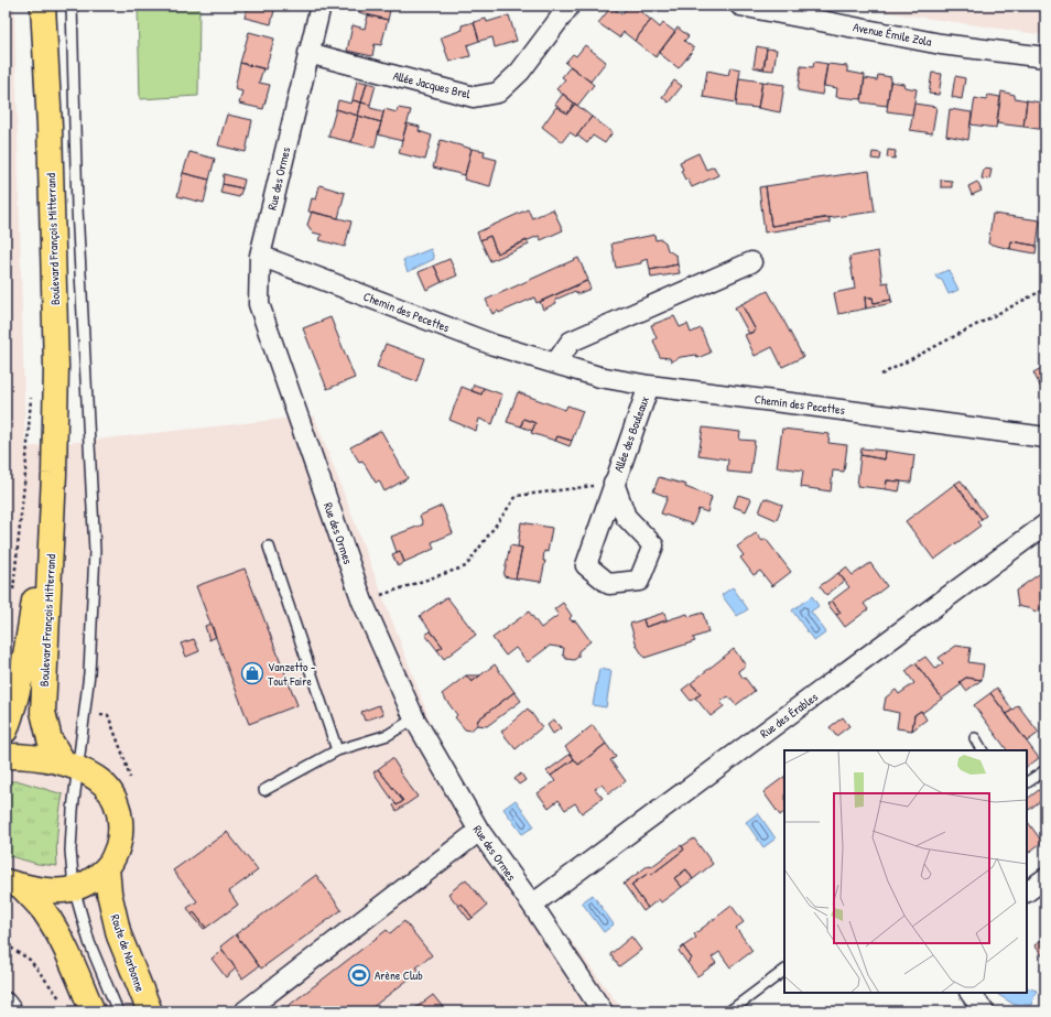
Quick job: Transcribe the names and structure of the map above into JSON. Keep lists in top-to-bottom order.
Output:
{
  "streets": {
    "main road": ["Boulevard François Mitterrand", "Route de Narbonne"],
    "street": [
      "Avenue Émile Zola",
      "Allée Jacques Brel",
      "Rue des Ormes",
      "Chemin des Pecettes",
      "Allée des Bouleaux",
      "Rue des Érables"
    ]
  },
  "crossings": [
    ["Allée Jacques Brel", "Rue des Ormes"],
    ["Rue des Ormes", "Chemin des Pecettes"],
    ["Rue des Ormes", "Rue des Érables"],
    ["Chemin des Pecettes", "Allée des Bouleaux"]
  ],
  "places": {
    "shop": ["Vanzetto - Tout Faire"],
    "sports": ["Arène Club"]
  }
}
